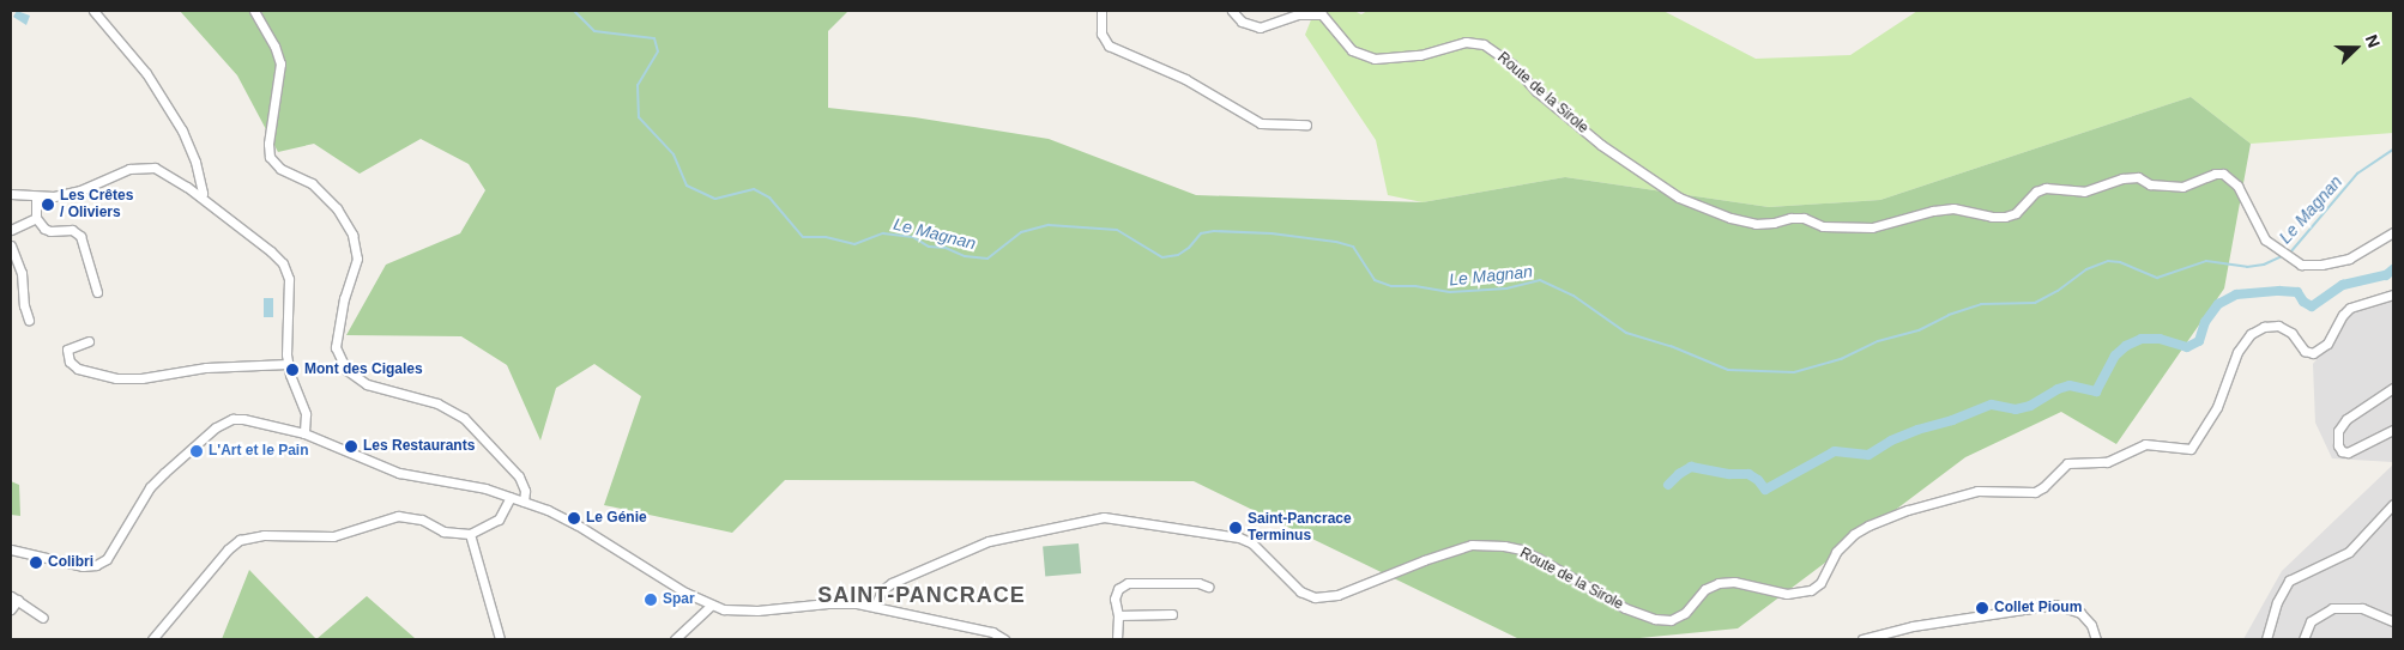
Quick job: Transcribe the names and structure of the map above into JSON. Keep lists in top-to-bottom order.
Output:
{
  "streets": {
    "street": ["Route de la Sirole"]
  },
  "districts": ["SAINT-PANCRACE"],
  "water": ["Le Magnan"],
  "places": [
    "Les Crêtes / Oliviers",
    "Mont des Cigales",
    "Les Restaurants",
    "L'Art et le Pain",
    "Le Génie",
    "Saint-Pancrace Terminus",
    "Colibri",
    "Spar",
    "Collet Pioum"
  ],
  "north": "right"
}
